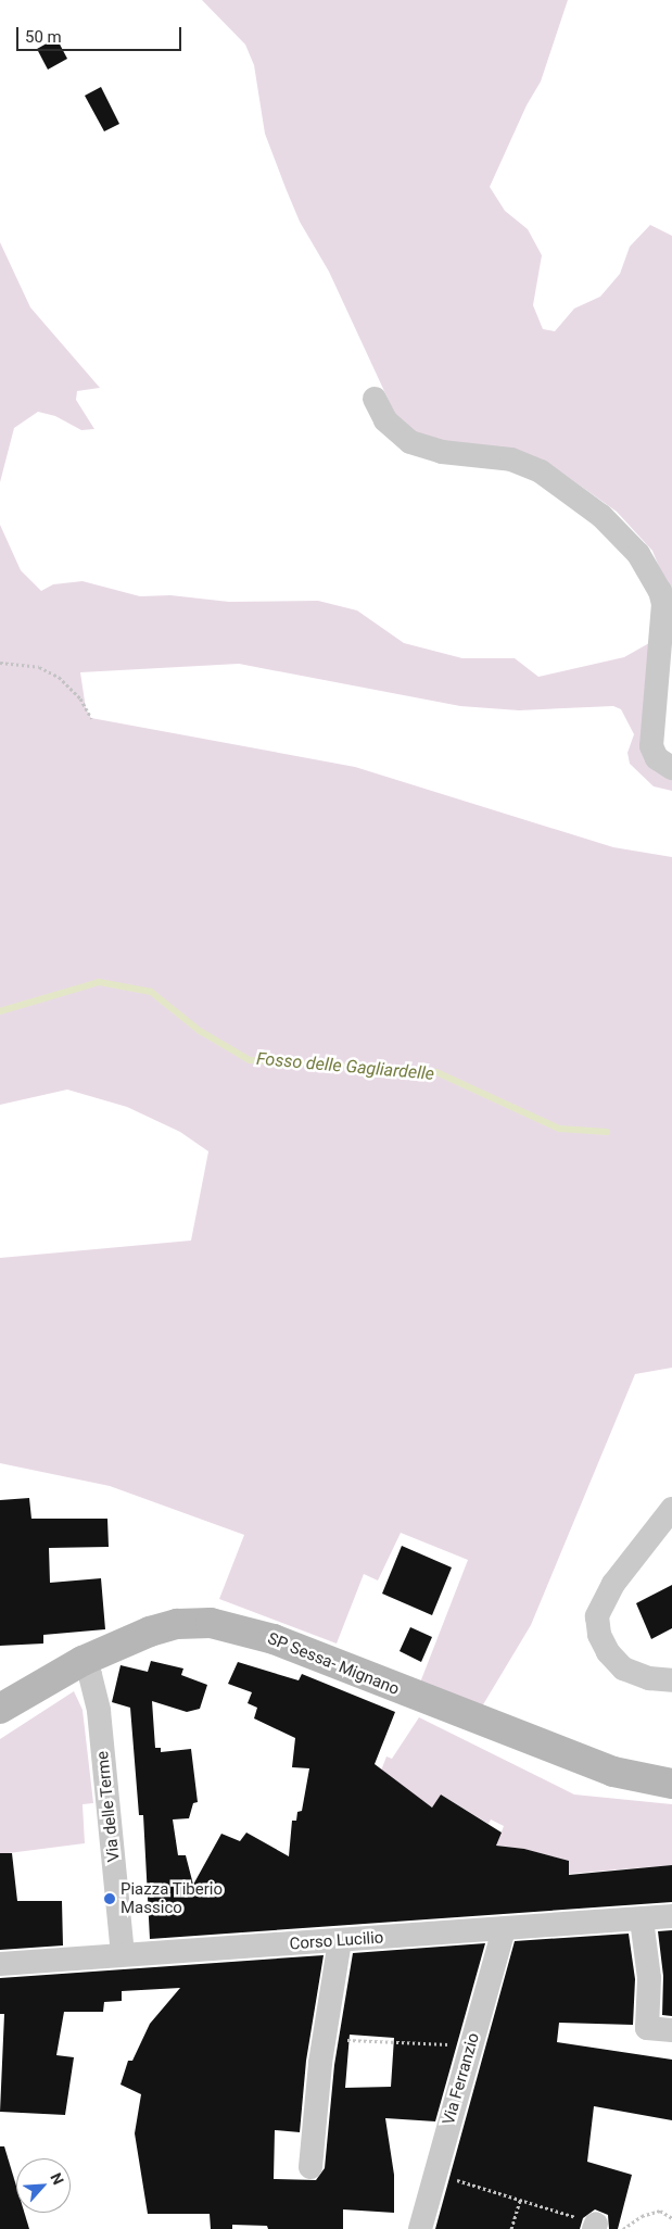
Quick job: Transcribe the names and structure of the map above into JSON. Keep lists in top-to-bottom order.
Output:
{
  "streets": {
    "street": [
      "SP Sessa- Mignano",
      "Via delle Terme",
      "Corso Lucilio",
      "Via Ferranzio"
    ]
  },
  "crossings": [
    ["SP Sessa- Mignano", "Via delle Terme"],
    ["Via delle Terme", "Corso Lucilio"],
    ["Corso Lucilio", "Via Ferranzio"]
  ],
  "water": ["Fosso delle Gagliardelle"],
  "places": ["Piazza Tiberio Massico"],
  "scale_bar": "50 m",
  "north": "top right"
}
